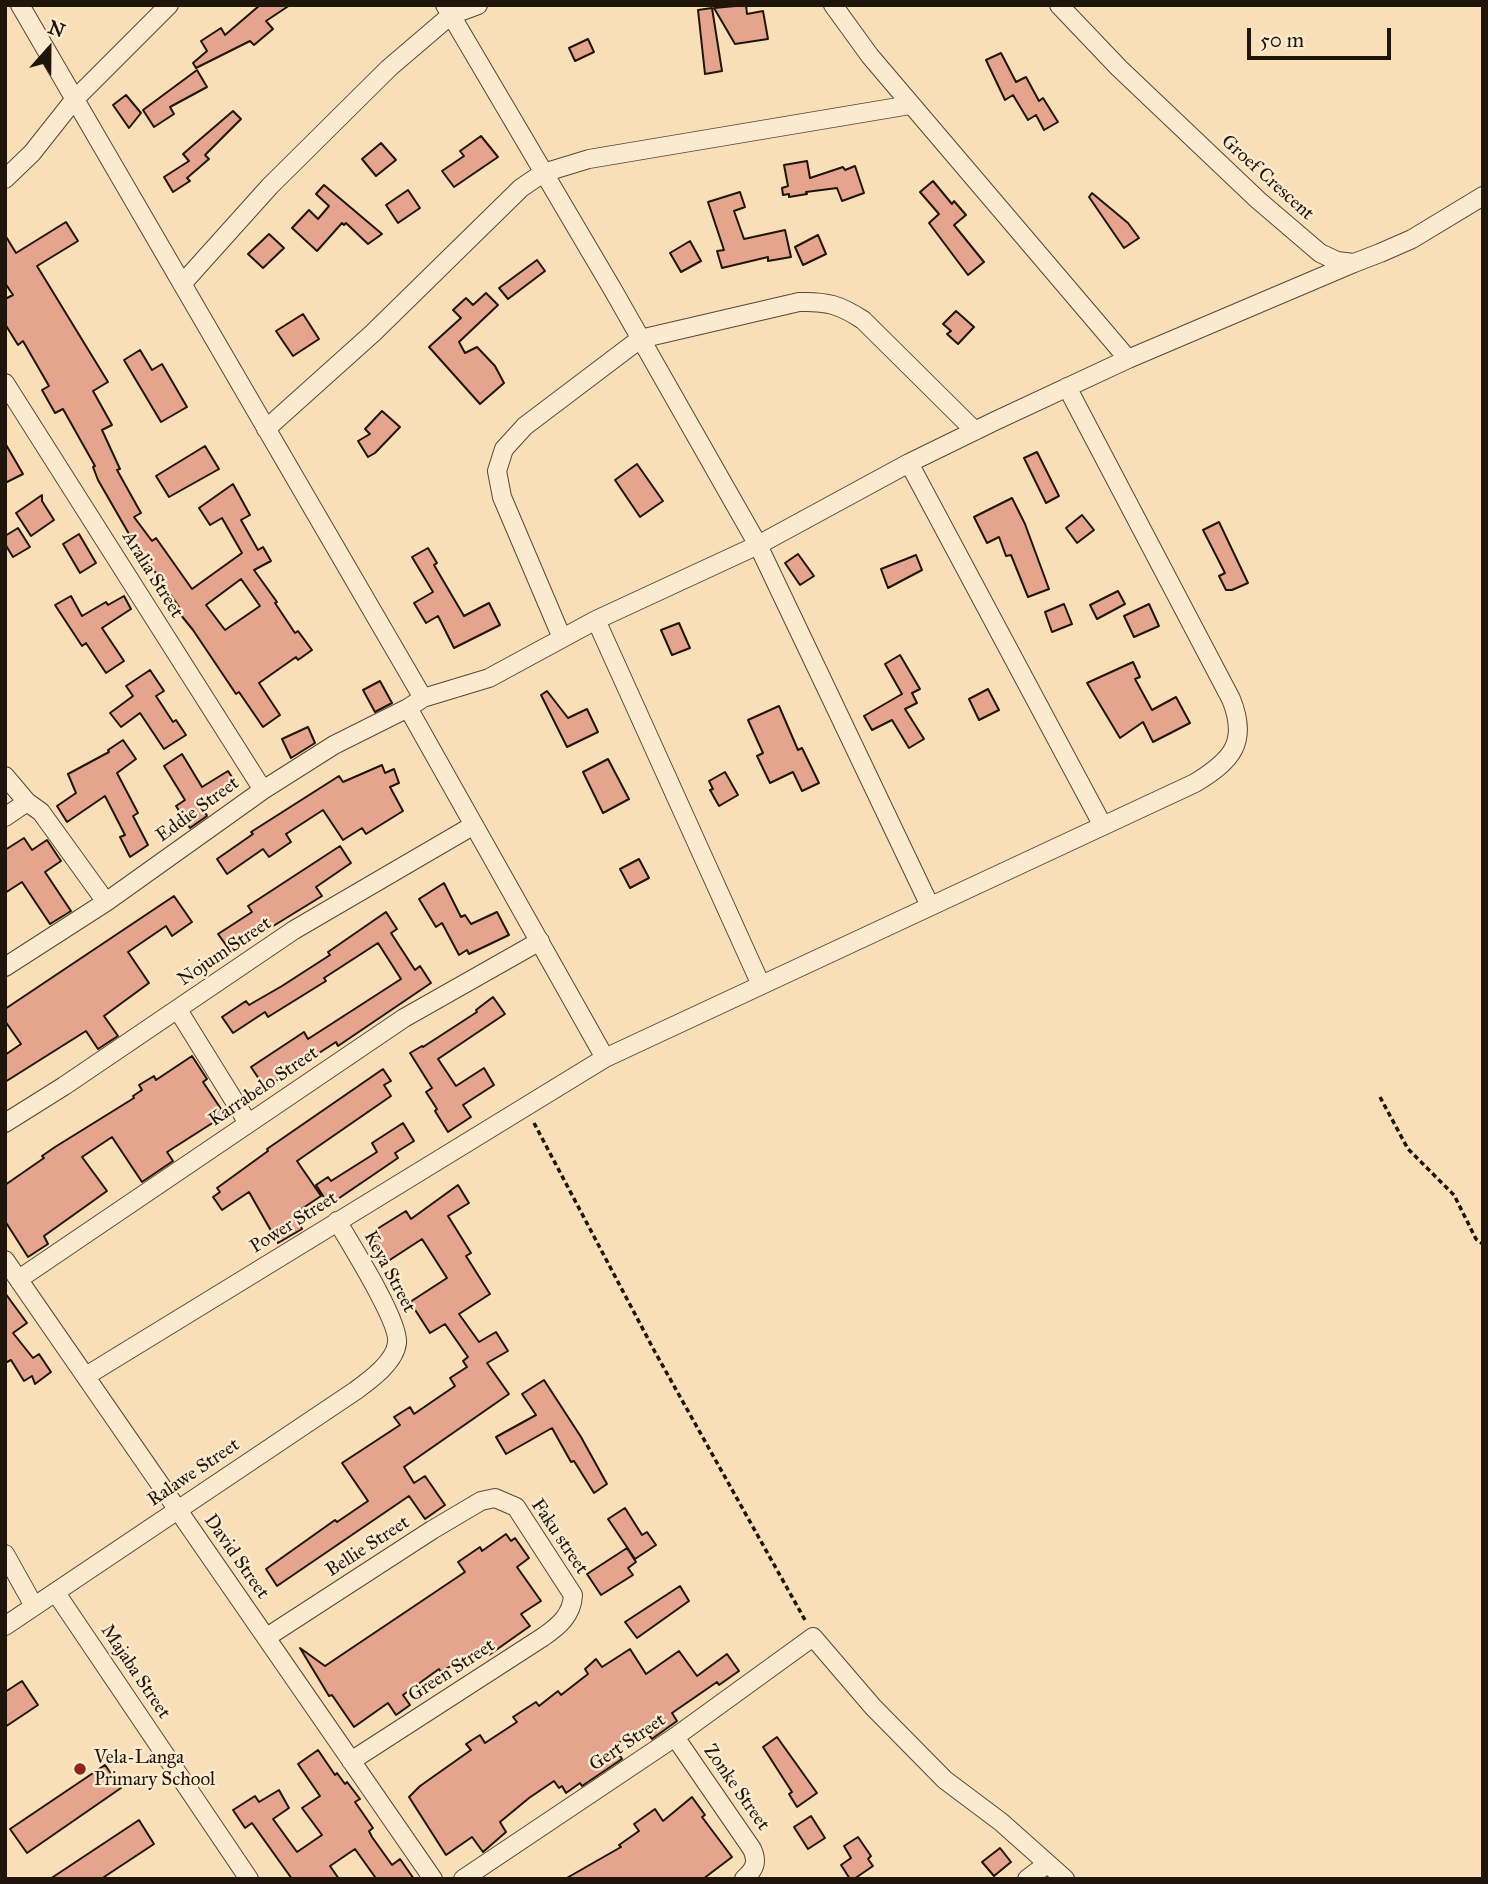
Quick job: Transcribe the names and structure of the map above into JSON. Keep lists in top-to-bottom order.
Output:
{
  "streets": {
    "street": [
      "Groef Crescent",
      "Aralia Street",
      "Eddie Street",
      "Nojum Street",
      "Karrabelo Street",
      "Power Street",
      "Keya Street",
      "Ralawe Street",
      "Faku street",
      "Bellie Street",
      "David Street",
      "Green Street",
      "Majaba Street",
      "Gert Street",
      "Zonke Street"
    ]
  },
  "crossings": [
    ["Groef Crescent", "Eddie Street"],
    ["Aralia Street", "Eddie Street"],
    ["Eddie Street", "Power Street"],
    ["Karrabelo Street", "David Street"],
    ["Power Street", "Keya Street"],
    ["Power Street", "David Street"],
    ["Keya Street", "Ralawe Street"],
    ["Ralawe Street", "David Street"],
    ["Ralawe Street", "Majaba Street"],
    ["Faku street", "Bellie Street"],
    ["Faku street", "Green Street"],
    ["Bellie Street", "David Street"],
    ["David Street", "Green Street"],
    ["Gert Street", "Zonke Street"]
  ],
  "places": ["Vela-Langa Primary School"],
  "scale_bar": "50 m",
  "north": "top"
}
